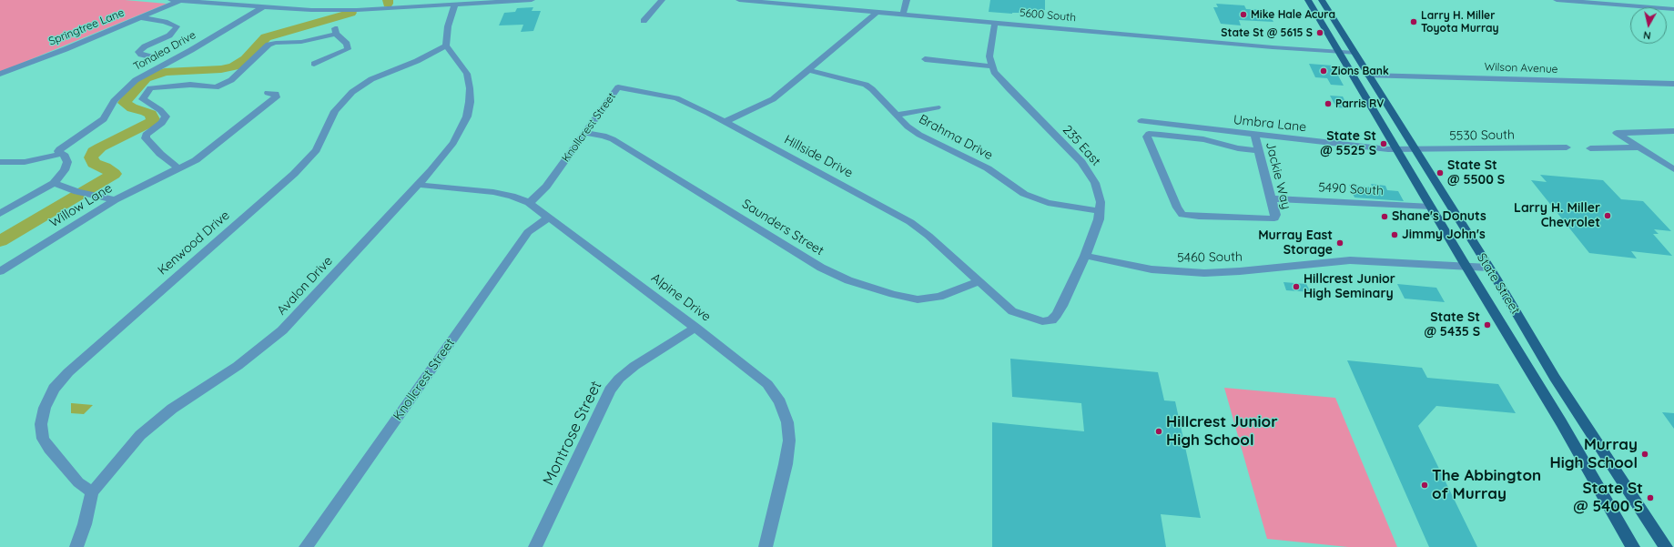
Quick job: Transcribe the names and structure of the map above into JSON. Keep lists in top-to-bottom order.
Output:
{
  "streets": {
    "main road": ["State Street"],
    "street": [
      "5600 South",
      "Springtree Lane",
      "Tonalea Drive",
      "Wilson Avenue",
      "Umbra Lane",
      "Knollcrest Street",
      "5530 South",
      "Brahma Drive",
      "235 East",
      "Hillside Drive",
      "Jackie Way",
      "5490 South",
      "Willow Lane",
      "Saunders Street",
      "Kenwood Drive",
      "5460 South",
      "Avalon Drive",
      "Alpine Drive",
      "Montrose Street"
    ]
  },
  "crossings": [
    ["5600 South", "235 East"],
    ["5600 South", "State Street"],
    ["Wilson Avenue", "State Street"],
    ["Umbra Lane", "5530 South"],
    ["Umbra Lane", "Jackie Way"],
    ["Umbra Lane", "State Street"],
    ["Knollcrest Street", "Hillside Drive"],
    ["Knollcrest Street", "Saunders Street"],
    ["Knollcrest Street", "Alpine Drive"],
    ["5530 South", "State Street"],
    ["Brahma Drive", "235 East"],
    ["235 East", "Hillside Drive"],
    ["235 East", "5460 South"],
    ["Hillside Drive", "Saunders Street"],
    ["Jackie Way", "5490 South"],
    ["5490 South", "State Street"],
    ["Kenwood Drive", "Avalon Drive"],
    ["5460 South", "State Street"],
    ["Avalon Drive", "Alpine Drive"],
    ["Alpine Drive", "Montrose Street"]
  ],
  "places": [
    "Mike Hale Acura",
    "Larry H. Miller Toyota Murray",
    "State St @ 5615 S",
    "Zions Bank",
    "Parris RV",
    "State St @ 5525 S",
    "State St @ 5500 S",
    "Larry H. Miller Chevrolet",
    "Shane's Donuts",
    "Jimmy John's",
    "Murray East Storage",
    "Hillcrest Junior High Seminary",
    "State St @ 5435 S",
    "Hillcrest Junior High School",
    "Murray High School",
    "The Abbington of Murray",
    "State St @ 5400 S"
  ],
  "north": "bottom"
}
